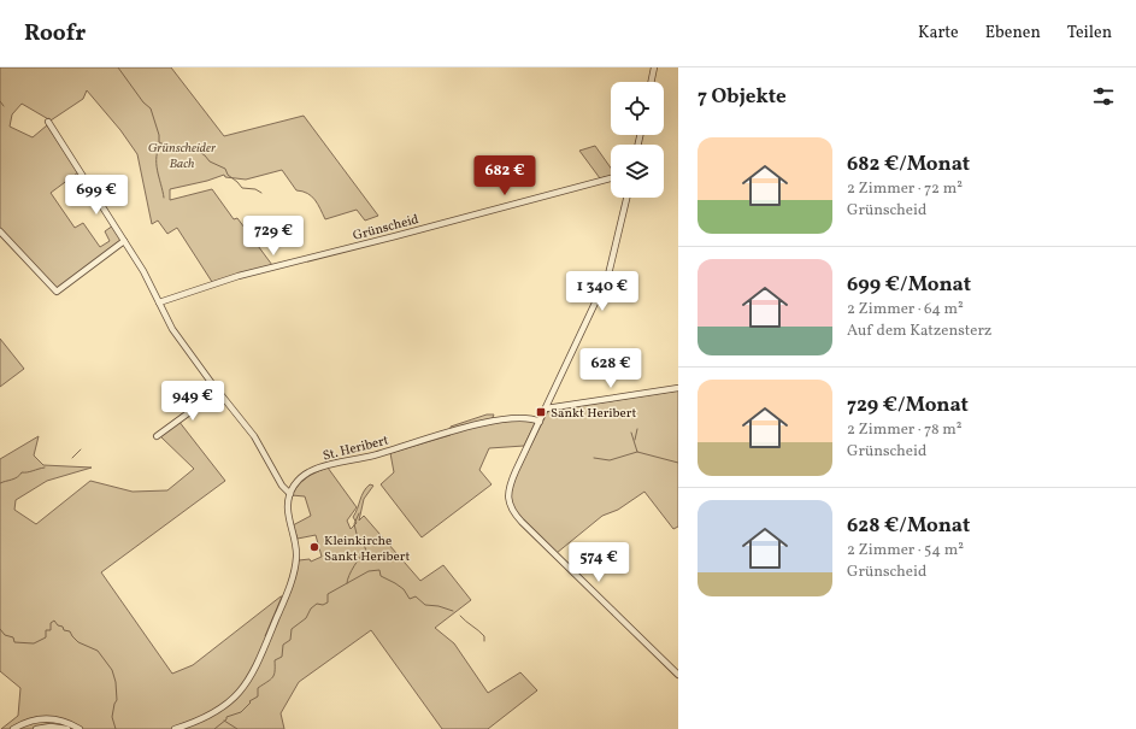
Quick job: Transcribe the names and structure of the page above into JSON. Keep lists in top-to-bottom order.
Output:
{
  "streets": {
    "street": ["Grünscheid", "St. Heribert"]
  },
  "parks": ["Grünscheider Bach"],
  "places": {
    "transit": ["Sankt Heribert"],
    "other": ["Kleinkirche Sankt Heribert"]
  },
  "page": {
    "header": "Roofr",
    "nav": ["Karte", "Ebenen", "Teilen"],
    "heading": "7 Objekte",
    "list": [
      {
        "name": "682 €/Monat",
        "note": "2 Zimmer · 72 m² · Grünscheid"
      },
      {
        "name": "699 €/Monat",
        "note": "2 Zimmer · 64 m² · Auf dem Katzensterz"
      },
      {
        "name": "729 €/Monat",
        "note": "2 Zimmer · 78 m² · Grünscheid"
      },
      {
        "name": "628 €/Monat",
        "note": "2 Zimmer · 54 m² · Grünscheid"
      }
    ],
    "price": [
      "682 €",
      "699 €",
      "729 €",
      "1 340 €",
      "628 €",
      "949 €",
      "574 €"
    ]
  }
}
